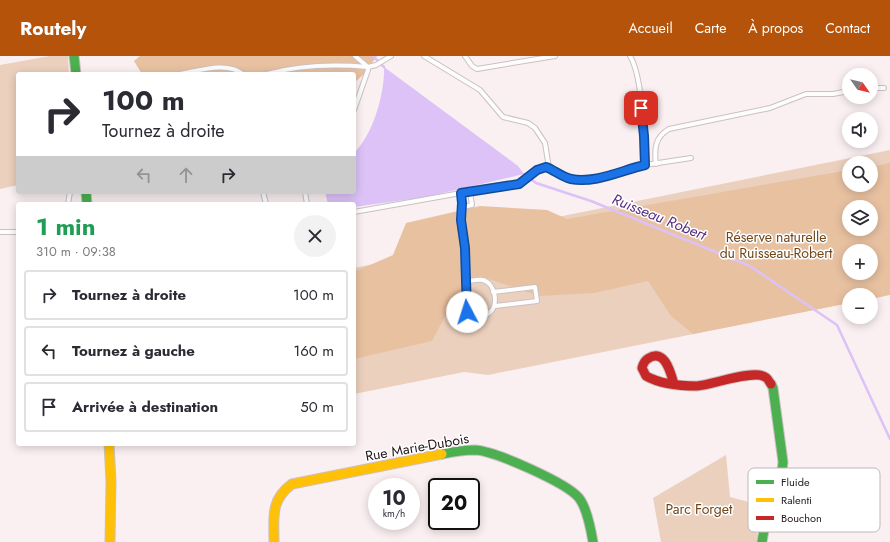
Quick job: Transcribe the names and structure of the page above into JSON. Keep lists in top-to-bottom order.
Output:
{
  "streets": {
    "street": ["Rue Marie-Dubois"]
  },
  "water": ["Ruisseau Robert"],
  "parks": ["Réserve naturelle du Ruisseau-Robert", "Parc Forget"],
  "legend": ["Fluide", "Ralenti", "Bouchon"],
  "north": "bottom right",
  "page": {
    "header": "Routely",
    "nav": [
      "Accueil",
      "Carte",
      "À propos",
      "Contact"
    ],
    "map_buttons": ["+", "−"],
    "turn": ["100 m", "Tournez à droite"],
    "heading": ["1 min", "310 m · 09:38"],
    "list": [
      {
        "name": "Tournez à droite",
        "value": "100 m"
      },
      {
        "name": "Tournez à gauche",
        "value": "160 m"
      },
      {
        "name": "Arrivée à destination",
        "value": "50 m"
      }
    ],
    "speed": "10 km/h",
    "limit": "20"
  }
}
